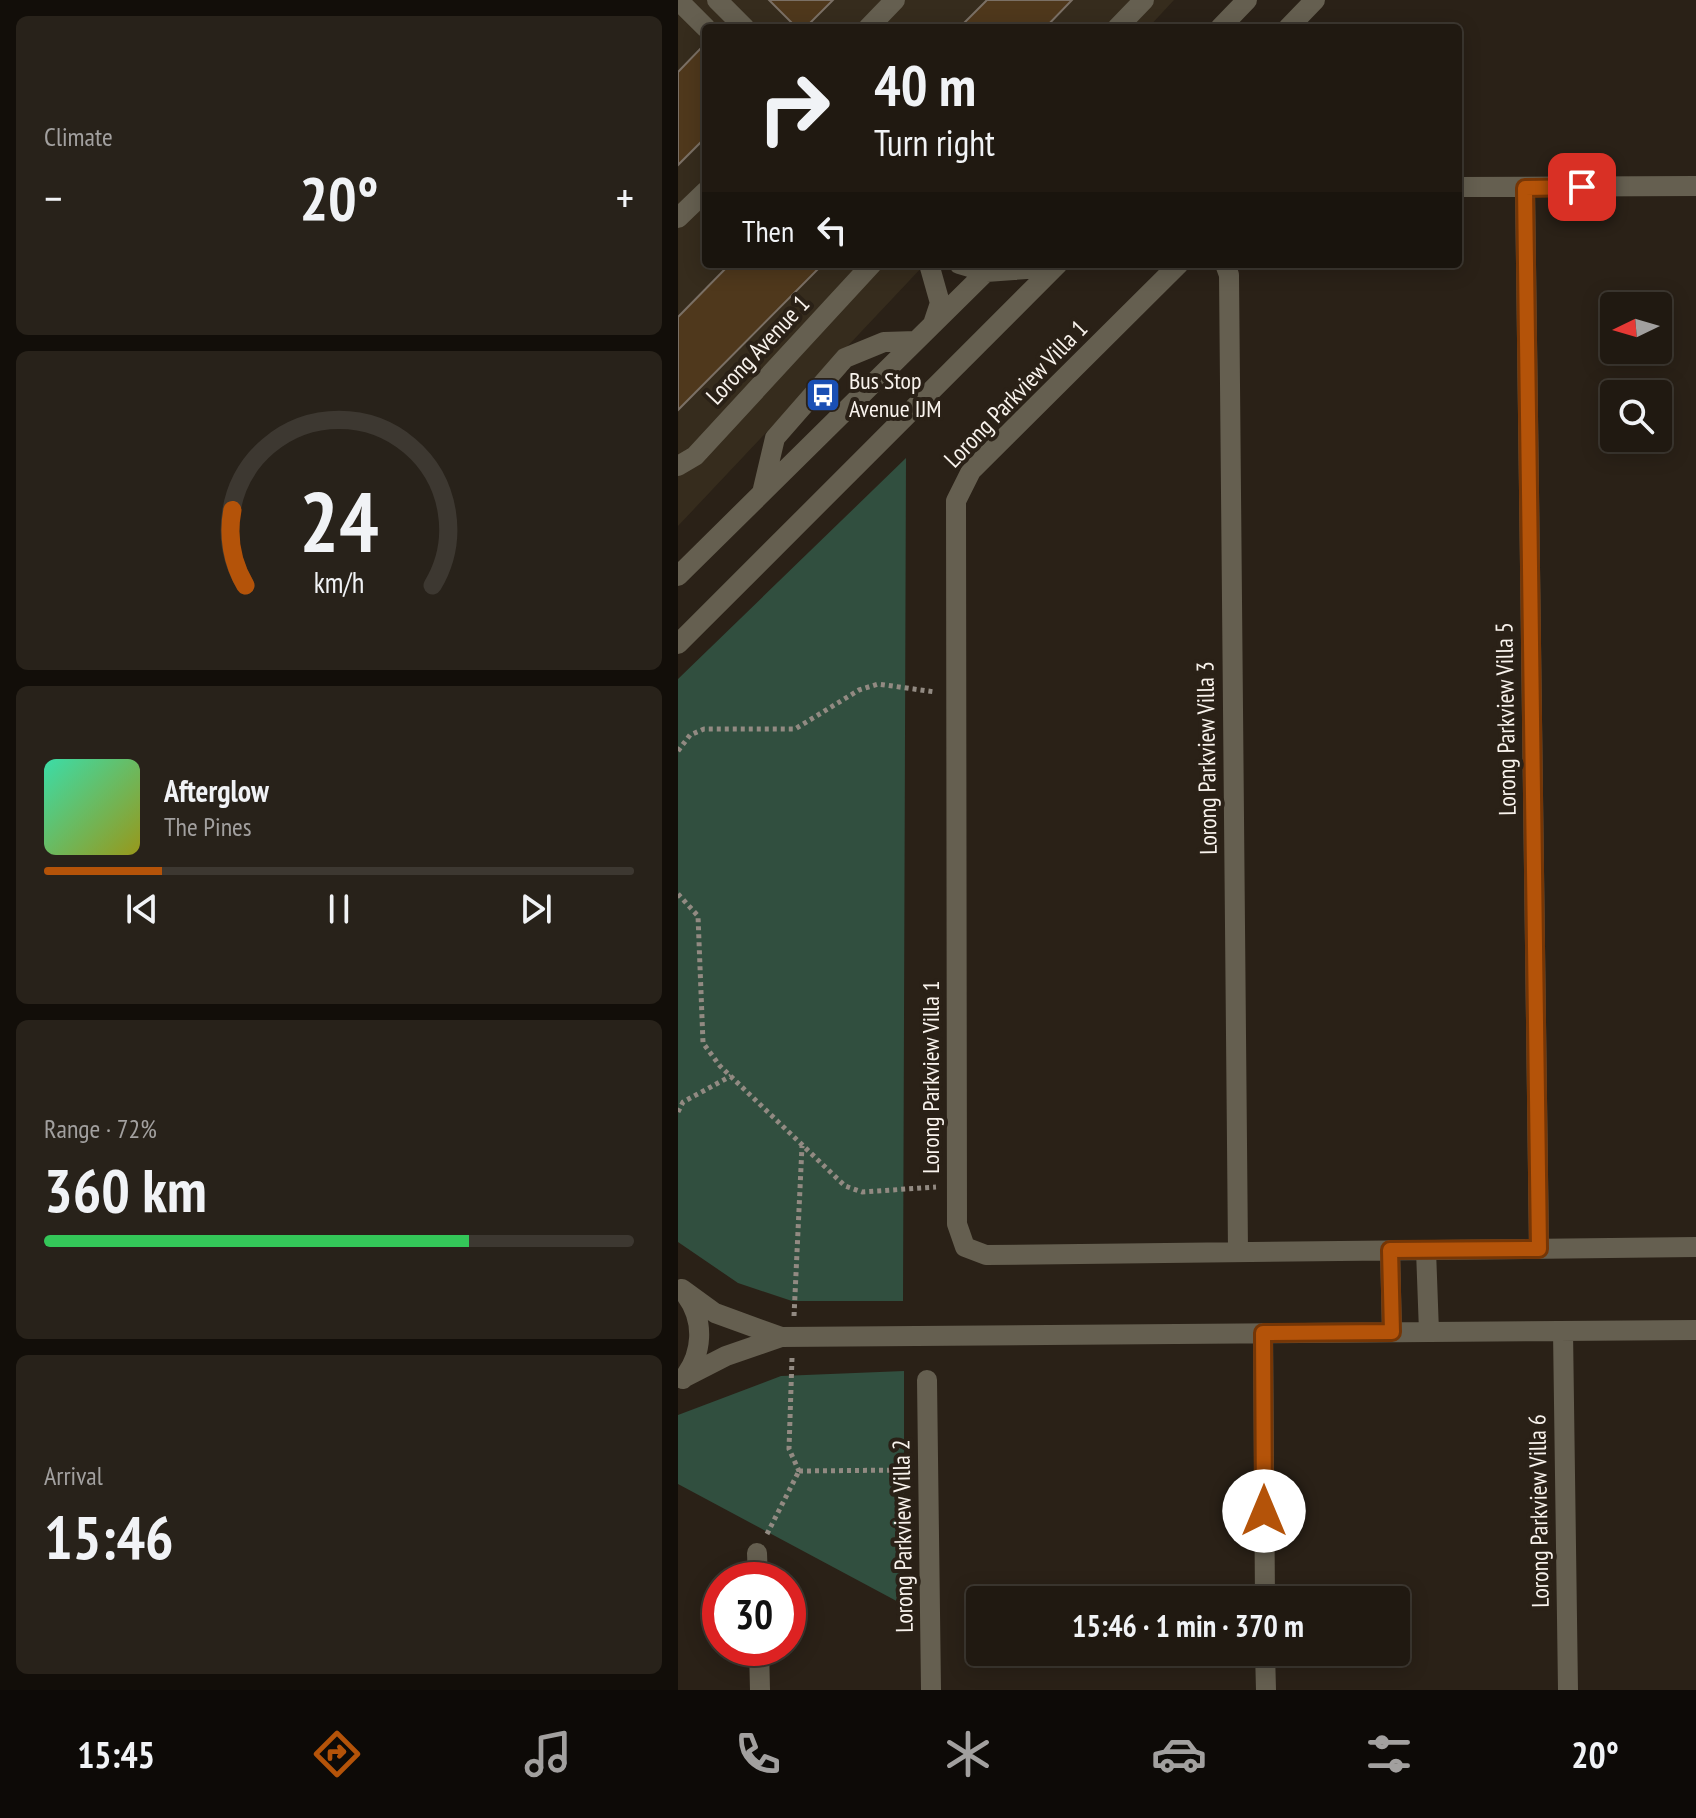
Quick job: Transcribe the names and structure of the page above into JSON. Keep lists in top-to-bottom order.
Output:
{
  "streets": {
    "street": [
      "Lorong Avenue 1",
      "Lorong Parkview Villa 1",
      "Lorong Parkview Villa 5",
      "Lorong Parkview Villa 3",
      "Lorong Parkview Villa 6",
      "Lorong Parkview Villa 2"
    ]
  },
  "crossings": [
    ["Lorong Parkview Villa 1", "Lorong Parkview Villa 5"],
    ["Lorong Parkview Villa 1", "Lorong Parkview Villa 3"]
  ],
  "places": {
    "bus stop": ["Bus Stop Avenue IJM"]
  },
  "north": "left",
  "page": {
    "tile": [
      "Climate",
      ["Range · 72%", "360 km"],
      ["Arrival", "15:46"]
    ],
    "turn": ["40 m", "Turn right"],
    "heat": ["−", "20°", "+"],
    "then": "Then",
    "song": ["Afterglow", "The Pines"],
    "limit": "30",
    "trip": "15:46 · 1 min · 370 m",
    "tabs": ["15:45", "20°"],
    "gauge": ["24", "km/h"]
  }
}
